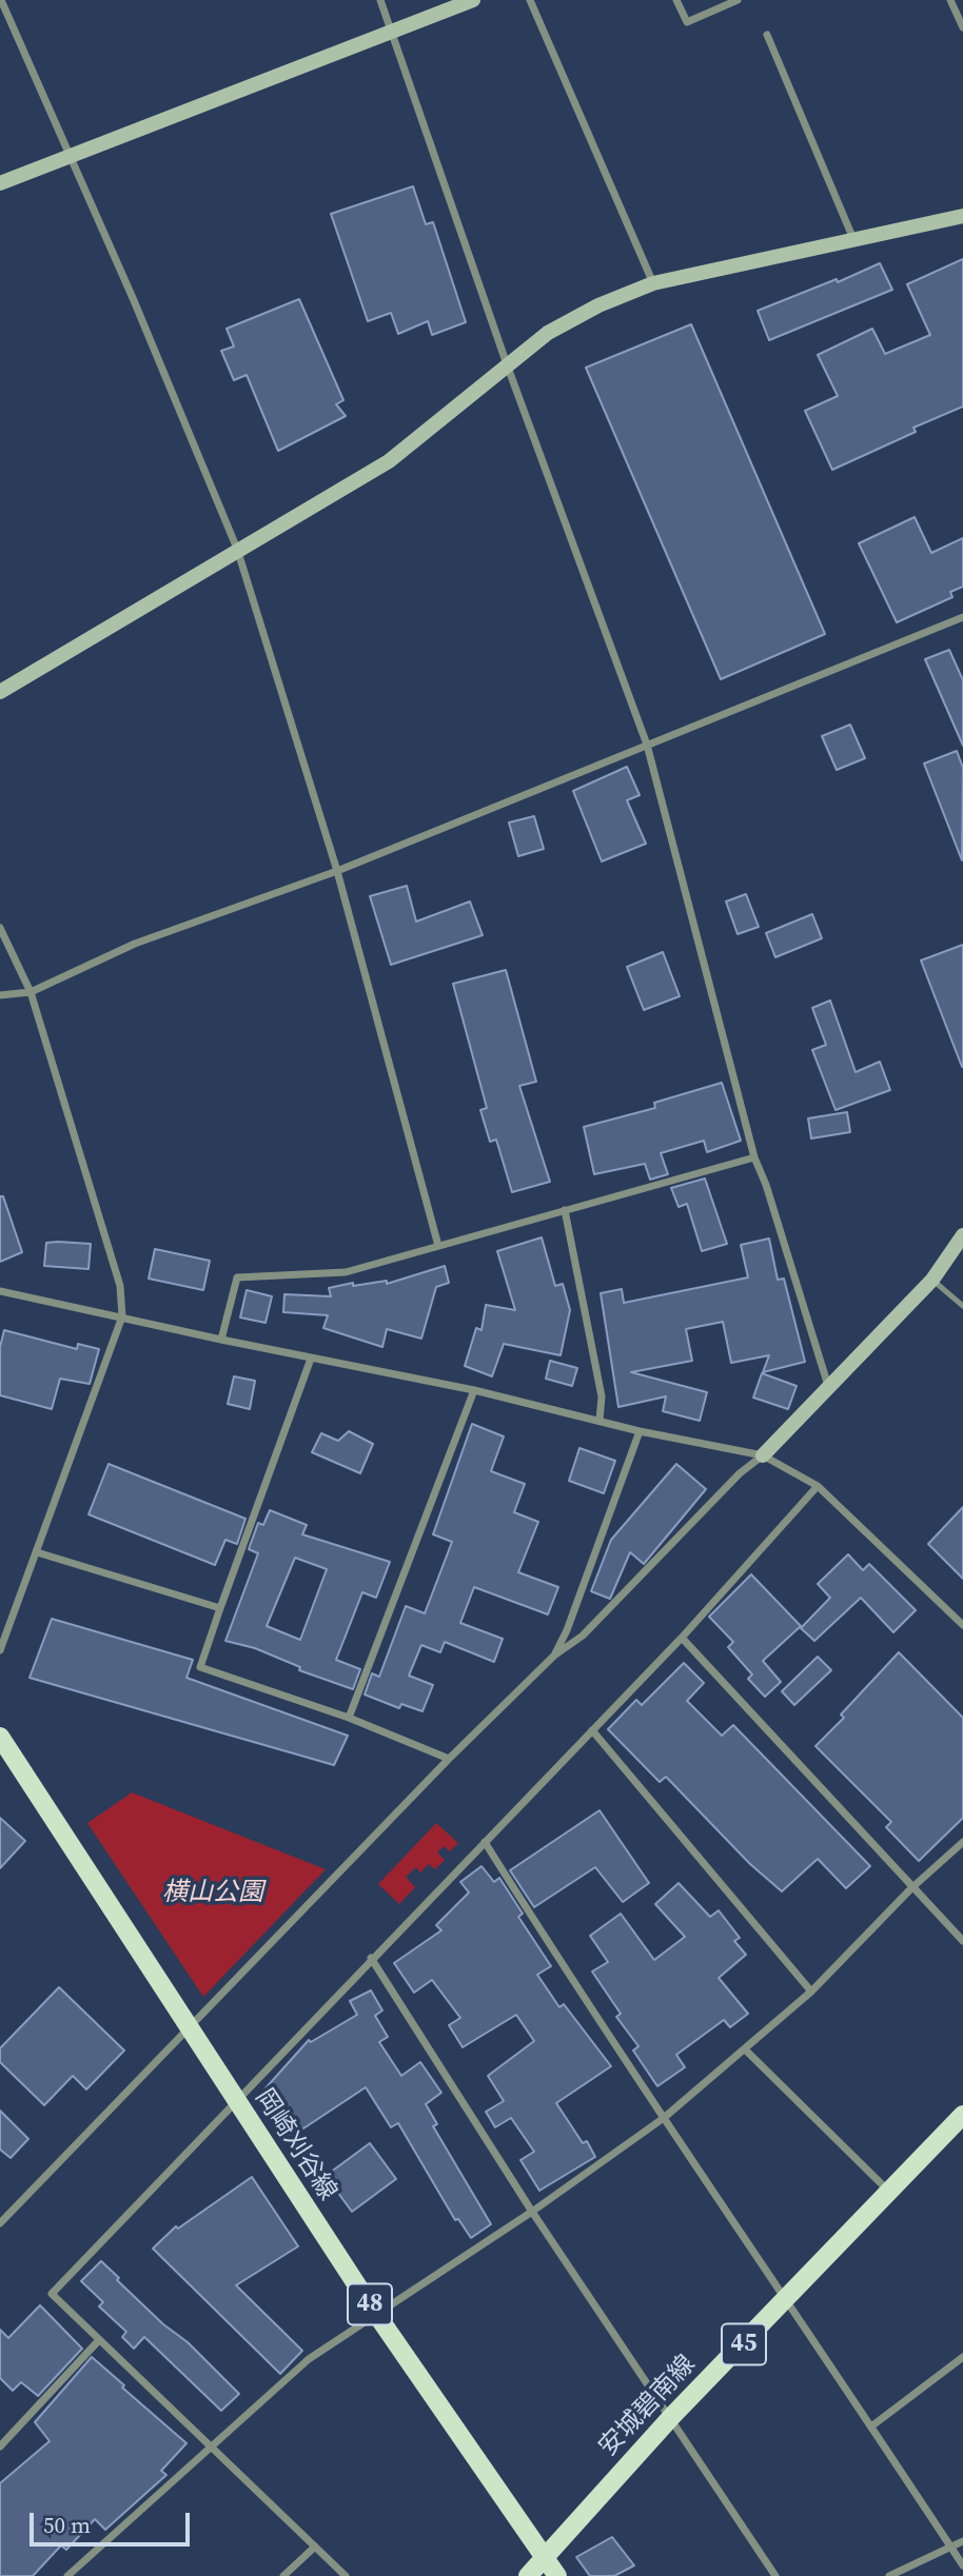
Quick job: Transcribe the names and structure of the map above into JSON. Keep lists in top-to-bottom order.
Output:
{
  "streets": {
    "main road": [
      "岡崎刈谷線",
      "48",
      "45",
      "安城碧南線"
    ]
  },
  "crossings": [
    ["岡崎刈谷線", "安城碧南線"]
  ],
  "parks": ["横山公園"],
  "scale_bar": "50 m"
}
